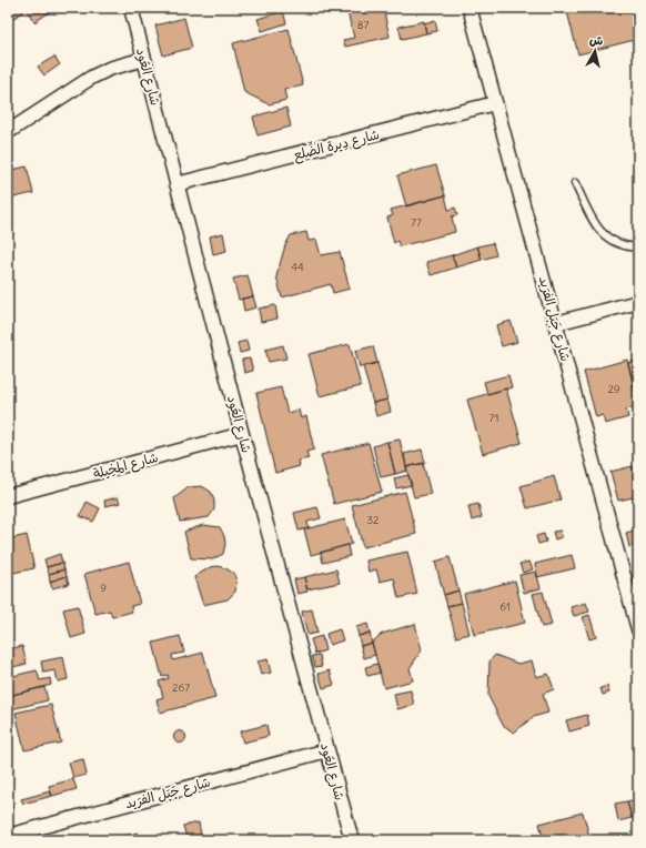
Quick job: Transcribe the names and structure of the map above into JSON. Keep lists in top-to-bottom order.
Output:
{
  "streets": {
    "street": [
      "شارع العُود",
      "شارع دِيرة الضِّلع",
      "شارع جَبَل الفرَيد",
      "شارع المخِيلة"
    ]
  },
  "crossings": [
    ["شارع العُود", "شارع دِيرة الضِّلع"],
    ["شارع العُود", "شارع جَبَل الفرَيد"],
    ["شارع العُود", "شارع المخِيلة"],
    ["شارع دِيرة الضِّلع", "شارع جَبَل الفرَيد"]
  ],
  "house_numbers": [
    "87",
    "77",
    "44",
    "29",
    "71",
    "32",
    "9",
    "61",
    "267"
  ],
  "north": "top"
}
